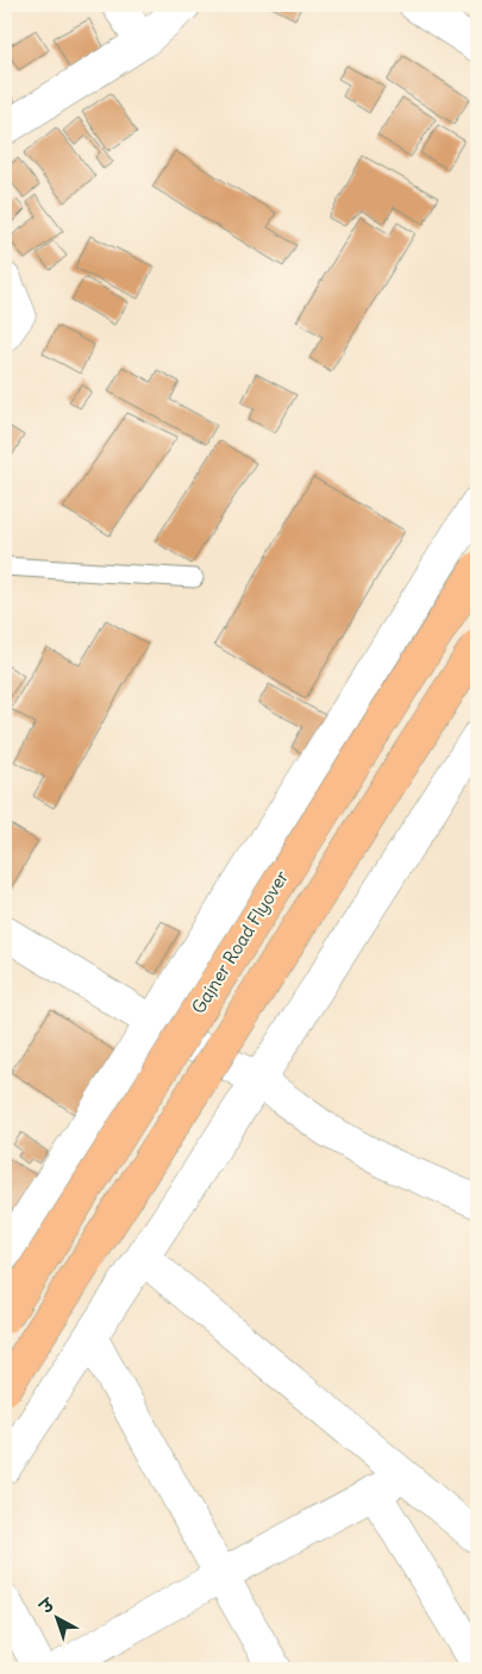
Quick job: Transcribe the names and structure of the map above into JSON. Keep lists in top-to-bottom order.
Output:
{
  "streets": {
    "main road": ["Gajner Road Flyover"]
  },
  "north": "top left"
}
